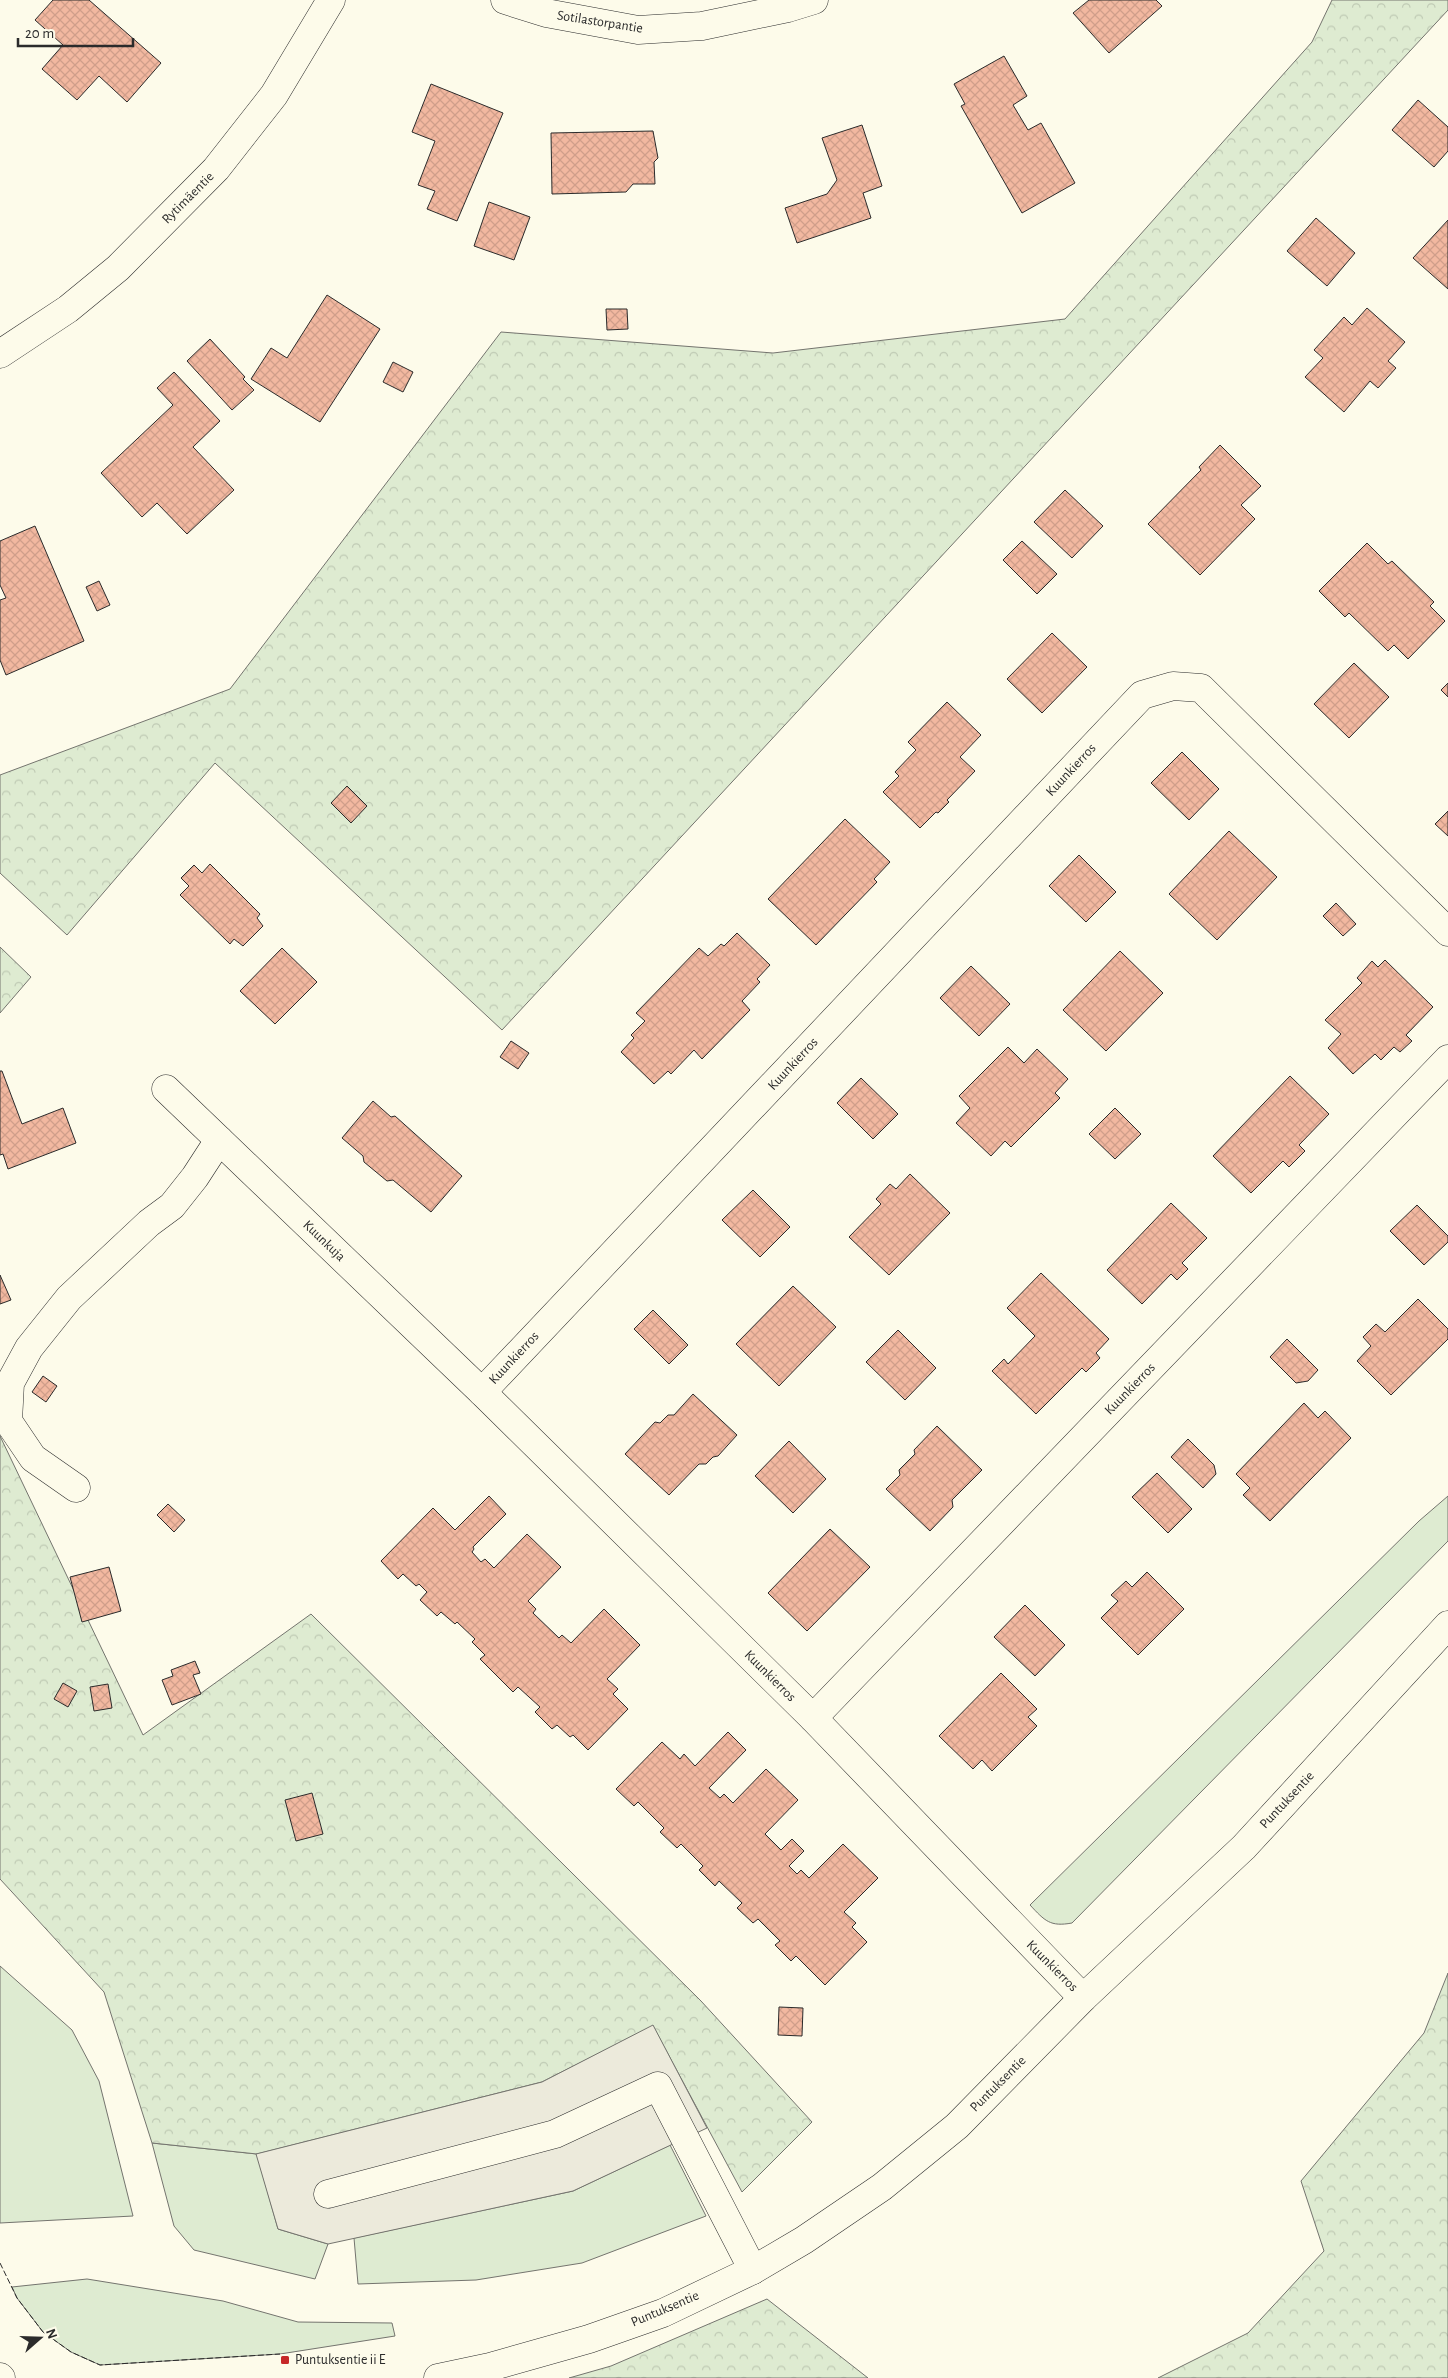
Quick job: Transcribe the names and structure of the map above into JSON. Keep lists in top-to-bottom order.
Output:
{
  "streets": {
    "street": [
      "Sotilastorpantie",
      "Rytimäentie",
      "Kuunkierros",
      "Kuunkuja",
      "Puntuksentie"
    ]
  },
  "crossings": [
    ["Kuunkierros", "Kuunkuja"],
    ["Kuunkierros", "Puntuksentie"]
  ],
  "places": {
    "transit": ["Puntuksentie ii E"]
  },
  "scale_bar": "20 m",
  "north": "right"
}
